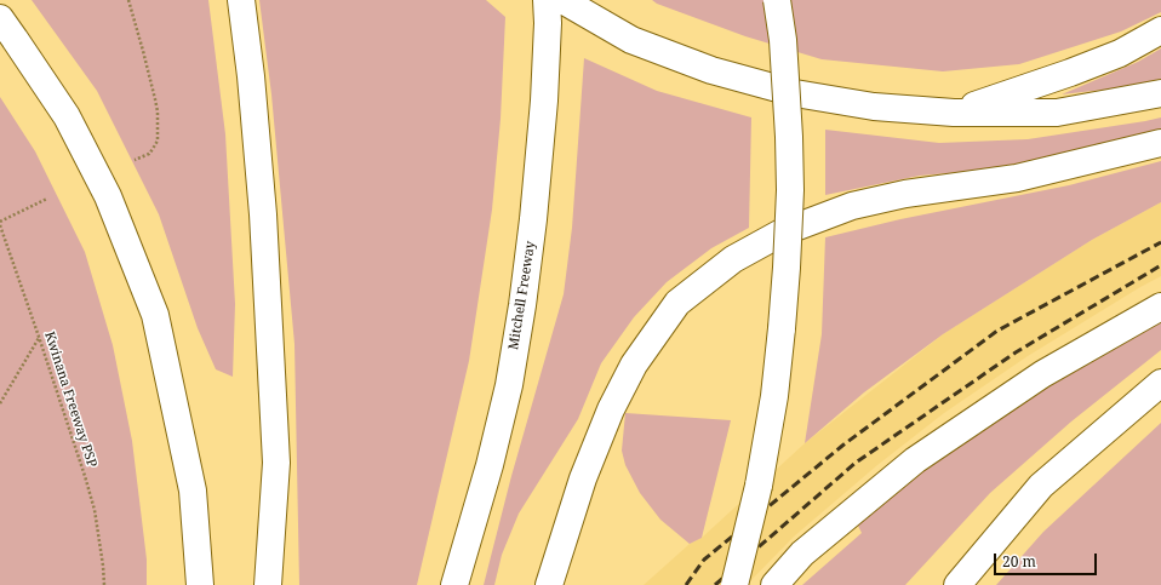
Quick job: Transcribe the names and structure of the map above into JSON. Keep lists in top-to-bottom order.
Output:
{
  "streets": {
    "highway": ["Mitchell Freeway"],
    "path": ["Kwinana Freeway PSP"]
  },
  "scale_bar": "20 m"
}
